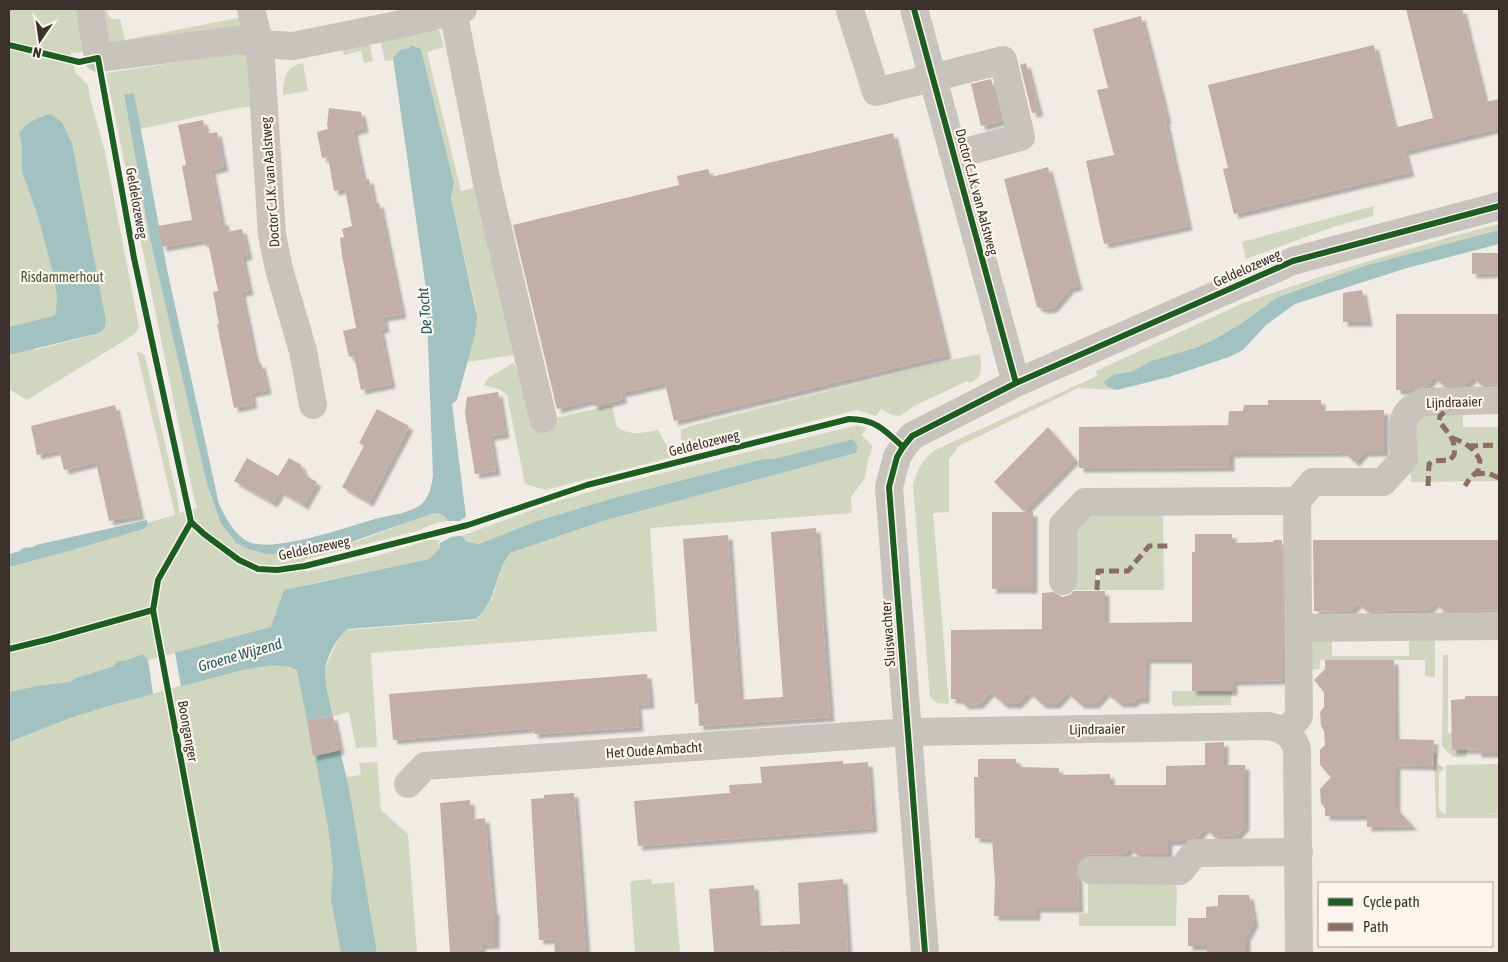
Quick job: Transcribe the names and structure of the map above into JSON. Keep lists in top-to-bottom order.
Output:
{
  "streets": {
    "street": [
      "Doctor C.J.K. van Aalstweg",
      "Geldelozeweg",
      "Lijndraaier",
      "Sluiswachter",
      "Het Oude Ambacht"
    ],
    "cycle path": ["Boonganger"]
  },
  "crossings": [
    ["Doctor C.J.K. van Aalstweg", "Geldelozeweg"],
    ["Doctor C.J.K. van Aalstweg", "Sluiswachter"],
    ["Geldelozeweg", "Sluiswachter"],
    ["Lijndraaier", "Sluiswachter"],
    ["Lijndraaier", "Het Oude Ambacht"],
    ["Sluiswachter", "Het Oude Ambacht"]
  ],
  "water": ["De Tocht", "Groene Wijzend"],
  "parks": ["Risdammerhout"],
  "legend": ["Cycle path", "Path"],
  "north": "bottom"
}
